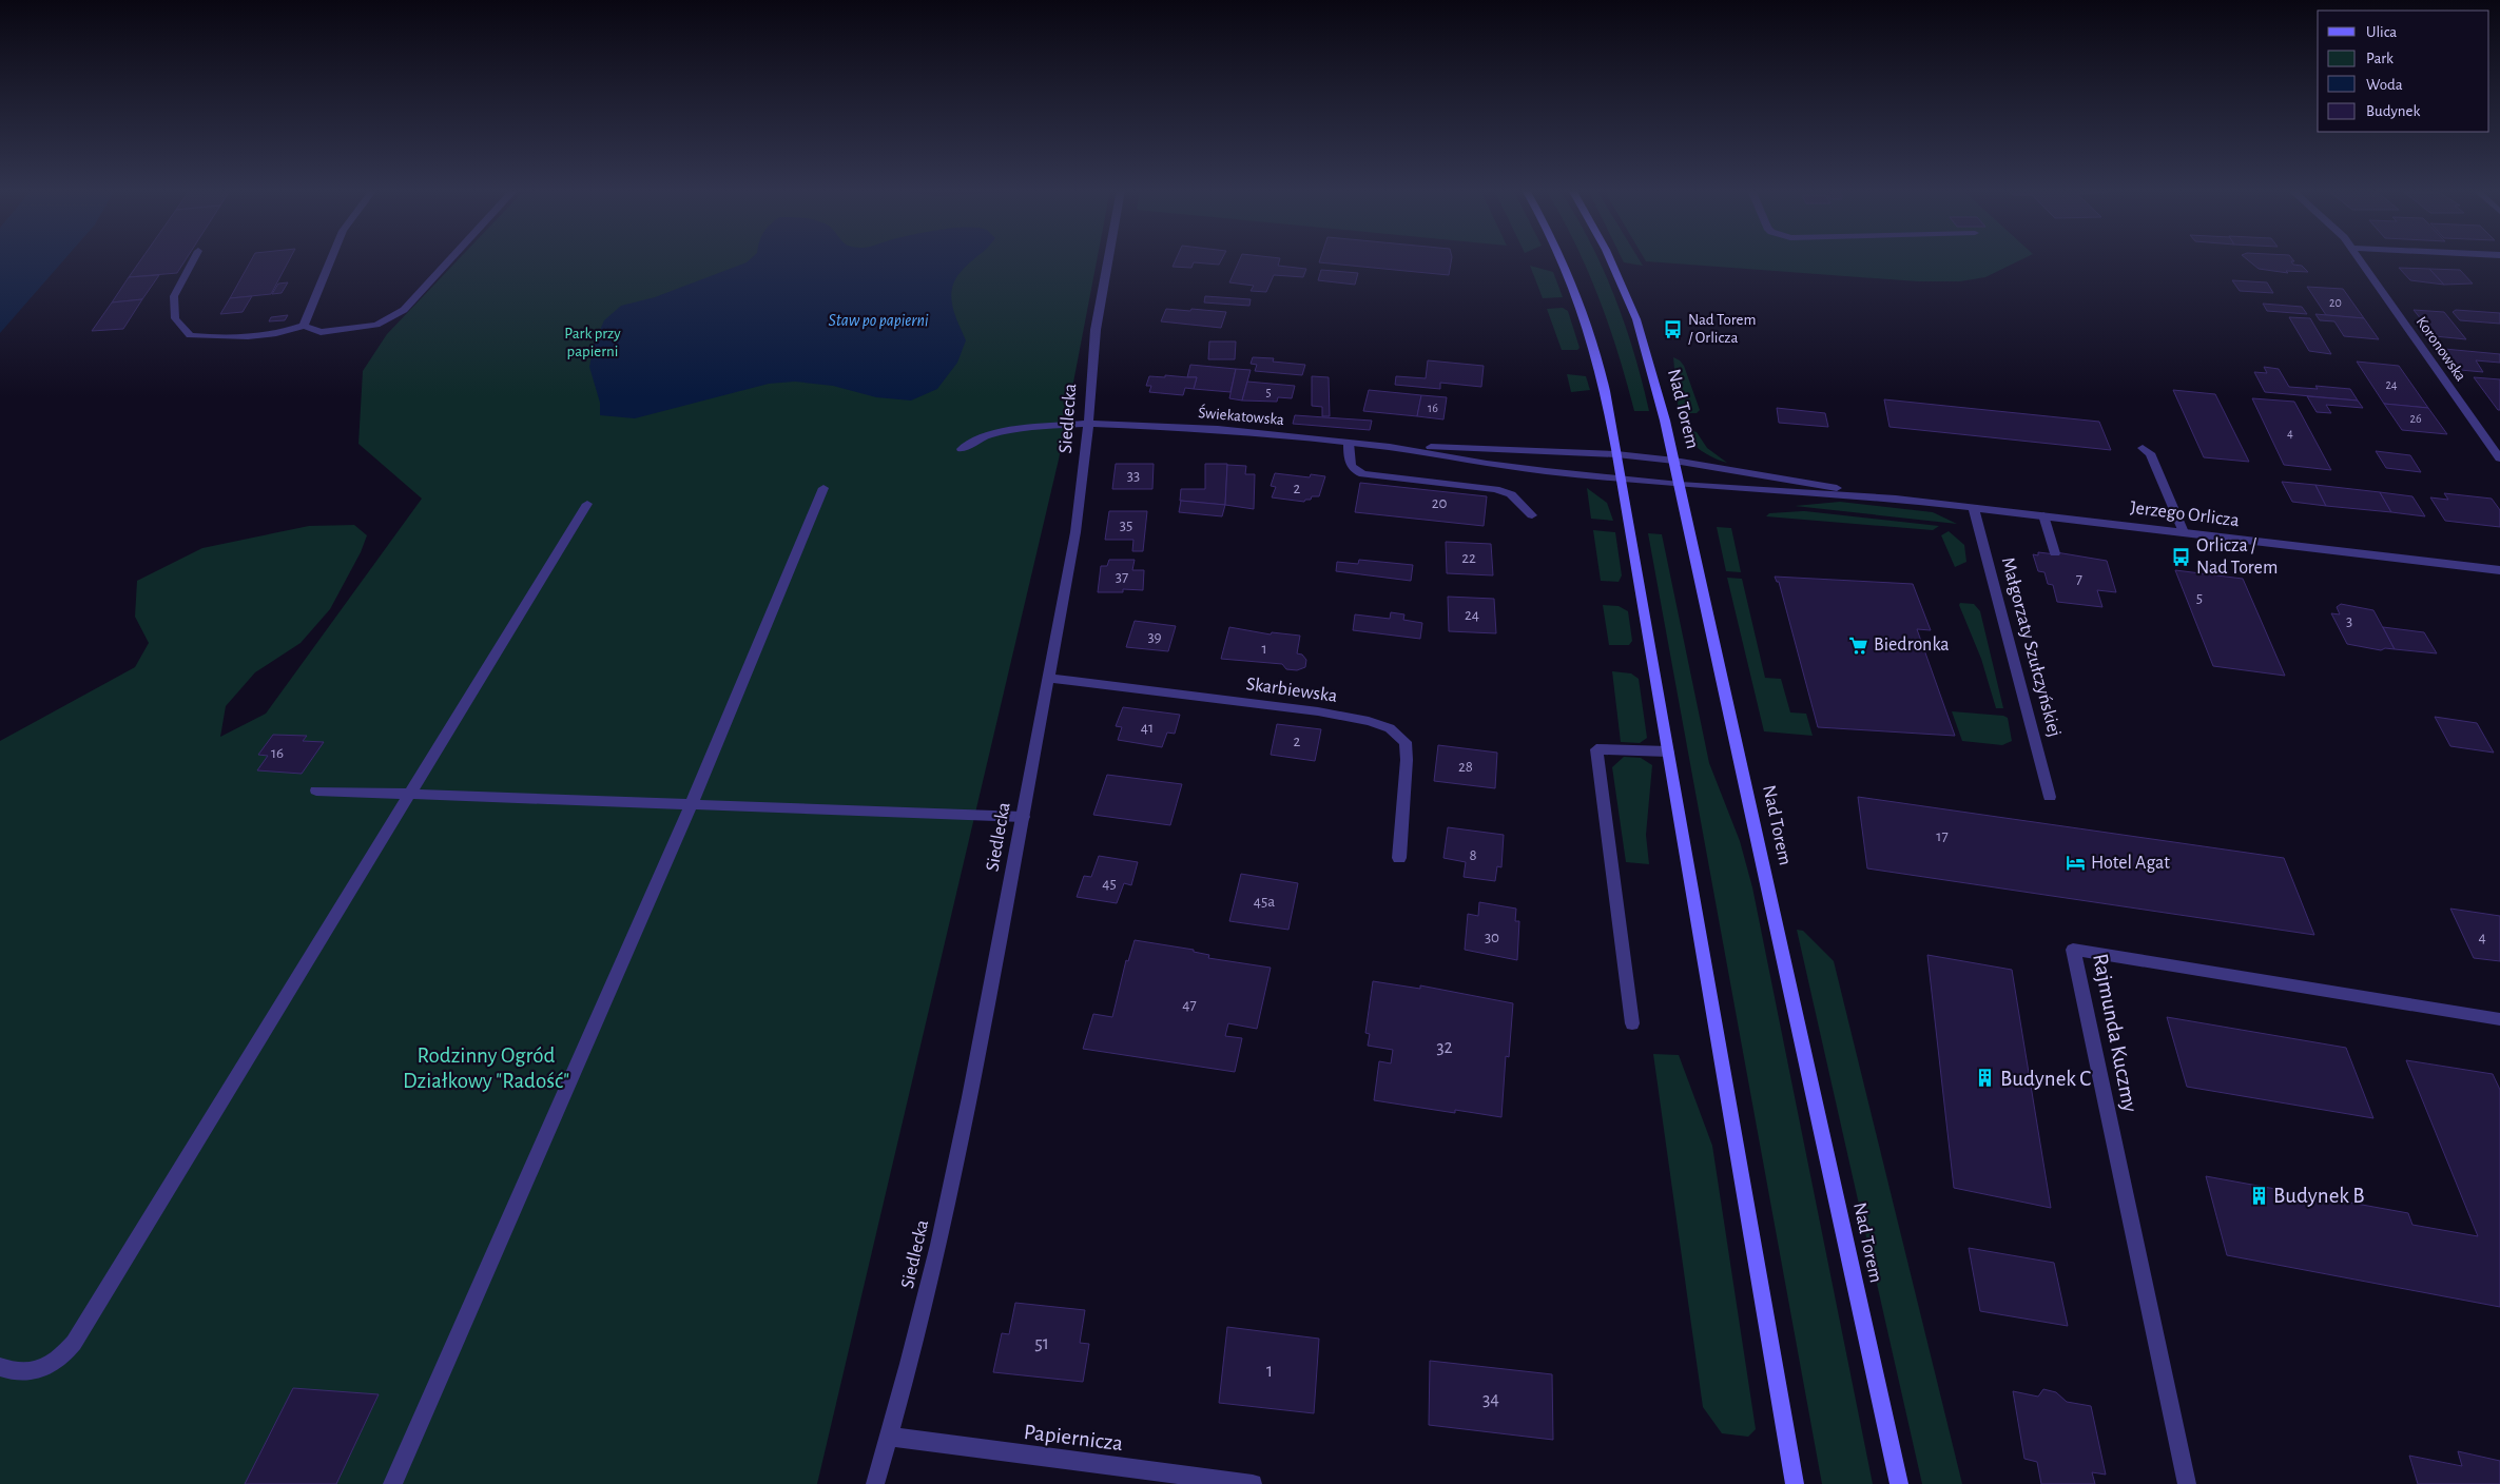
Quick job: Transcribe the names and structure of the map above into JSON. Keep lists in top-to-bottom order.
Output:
{
  "streets": {
    "main road": ["Nad Torem"],
    "street": [
      "Koronowska",
      "Świekatowska",
      "Siedlecka",
      "Jerzego Orlicza",
      "Małgorzaty Szułczyńskiej",
      "Skarbiewska",
      "Rajmunda Kuczmy",
      "Papiernicza"
    ]
  },
  "crossings": [
    ["Nad Torem", "Świekatowska"],
    ["Nad Torem", "Jerzego Orlicza"],
    ["Świekatowska", "Siedlecka"],
    ["Świekatowska", "Jerzego Orlicza"],
    ["Siedlecka", "Skarbiewska"],
    ["Siedlecka", "Papiernicza"],
    ["Jerzego Orlicza", "Małgorzaty Szułczyńskiej"]
  ],
  "water": ["Staw po papierni"],
  "parks": ["Park przy papierni", "Rodzinny Ogród Działkowy \"Radość\""],
  "places": {
    "bus stop": ["Nad Torem / Orlicza", "Orlicza / Nad Torem"],
    "supermarket": ["Biedronka"],
    "hotel": ["Hotel Agat"],
    "building": ["Budynek C", "Budynek B"]
  },
  "house_numbers": [
    "20",
    "24",
    "5",
    "16",
    "26",
    "4",
    "33",
    "2",
    "20",
    "35",
    "22",
    "37",
    "7",
    "5",
    "24",
    "3",
    "39",
    "1",
    "41",
    "2",
    "16",
    "28",
    "17",
    "8",
    "45",
    "45a",
    "30",
    "4",
    "47",
    "32",
    "51",
    "1",
    "34"
  ],
  "legend": [
    "Ulica",
    "Park",
    "Woda",
    "Budynek"
  ]
}
